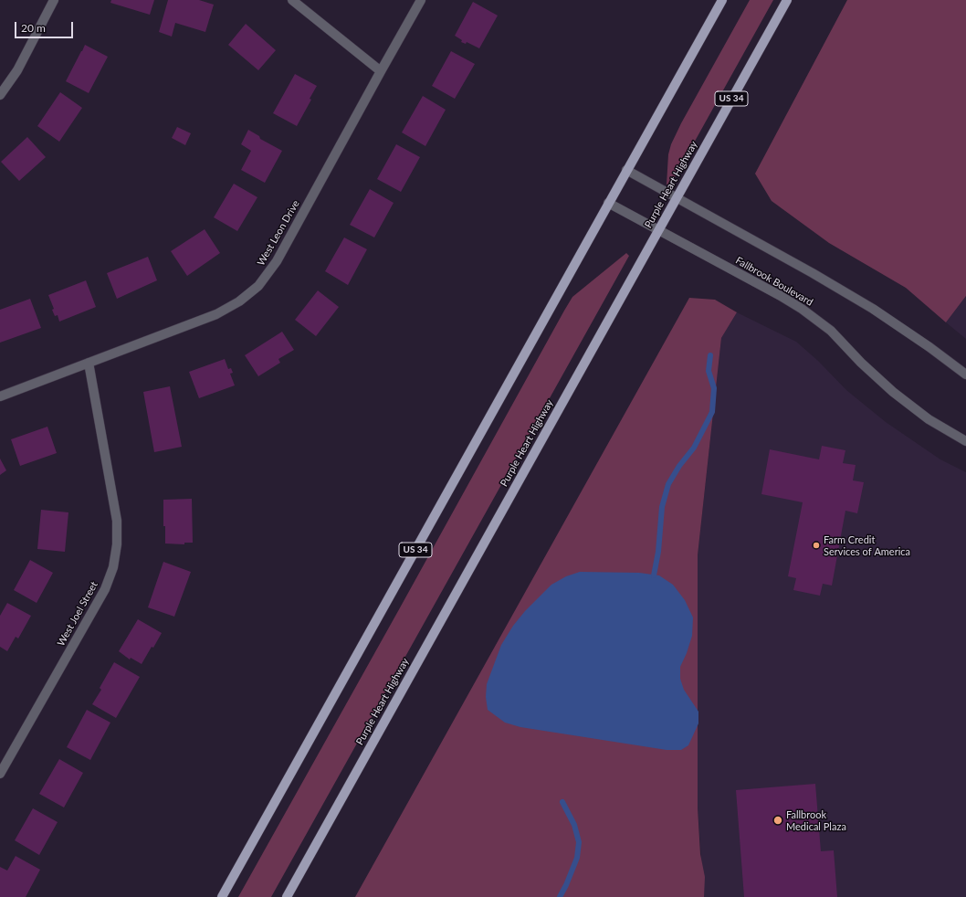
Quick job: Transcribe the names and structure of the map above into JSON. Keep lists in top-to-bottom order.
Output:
{
  "streets": {
    "main road": ["US 34", "Purple Heart Highway"],
    "street": ["West Leon Drive", "Fallbrook Boulevard", "West Joel Street"]
  },
  "crossings": [
    ["US 34", "Fallbrook Boulevard"],
    ["Purple Heart Highway", "Fallbrook Boulevard"],
    ["West Leon Drive", "West Joel Street"]
  ],
  "places": ["Farm Credit Services of America", "Fallbrook Medical Plaza"],
  "scale_bar": "20 m"
}
